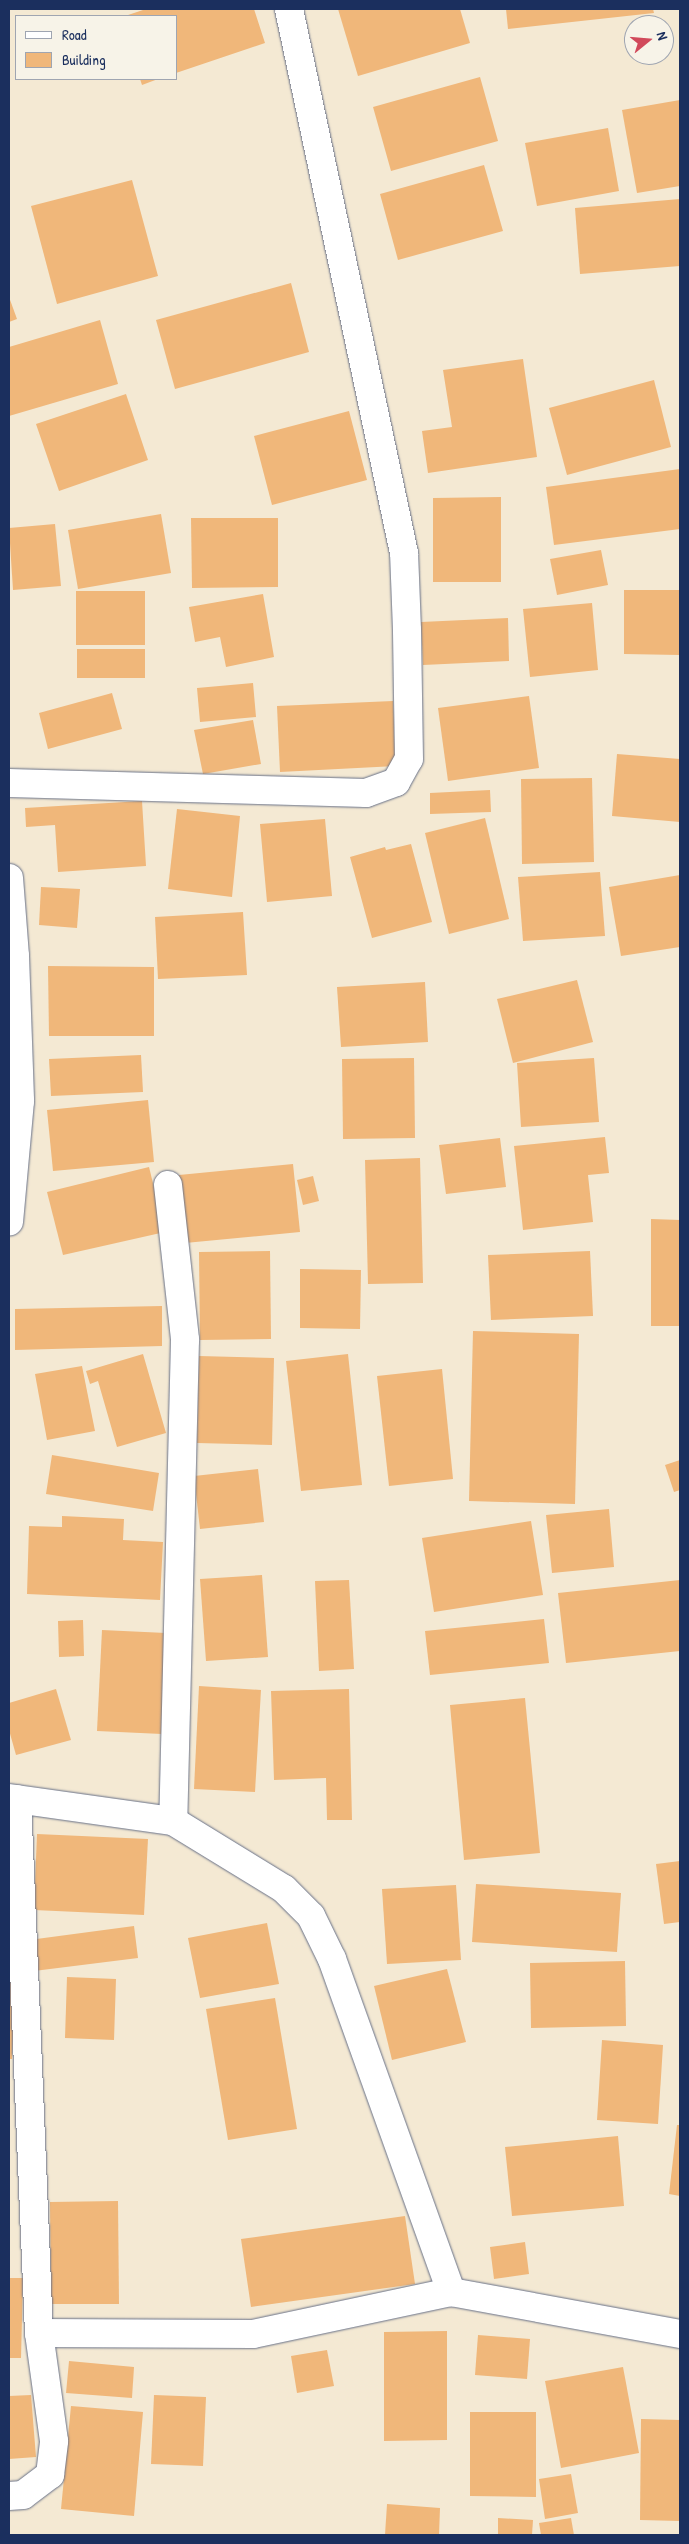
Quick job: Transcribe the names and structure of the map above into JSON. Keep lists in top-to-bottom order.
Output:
{
  "legend": ["Road", "Building"],
  "north": "right"
}
